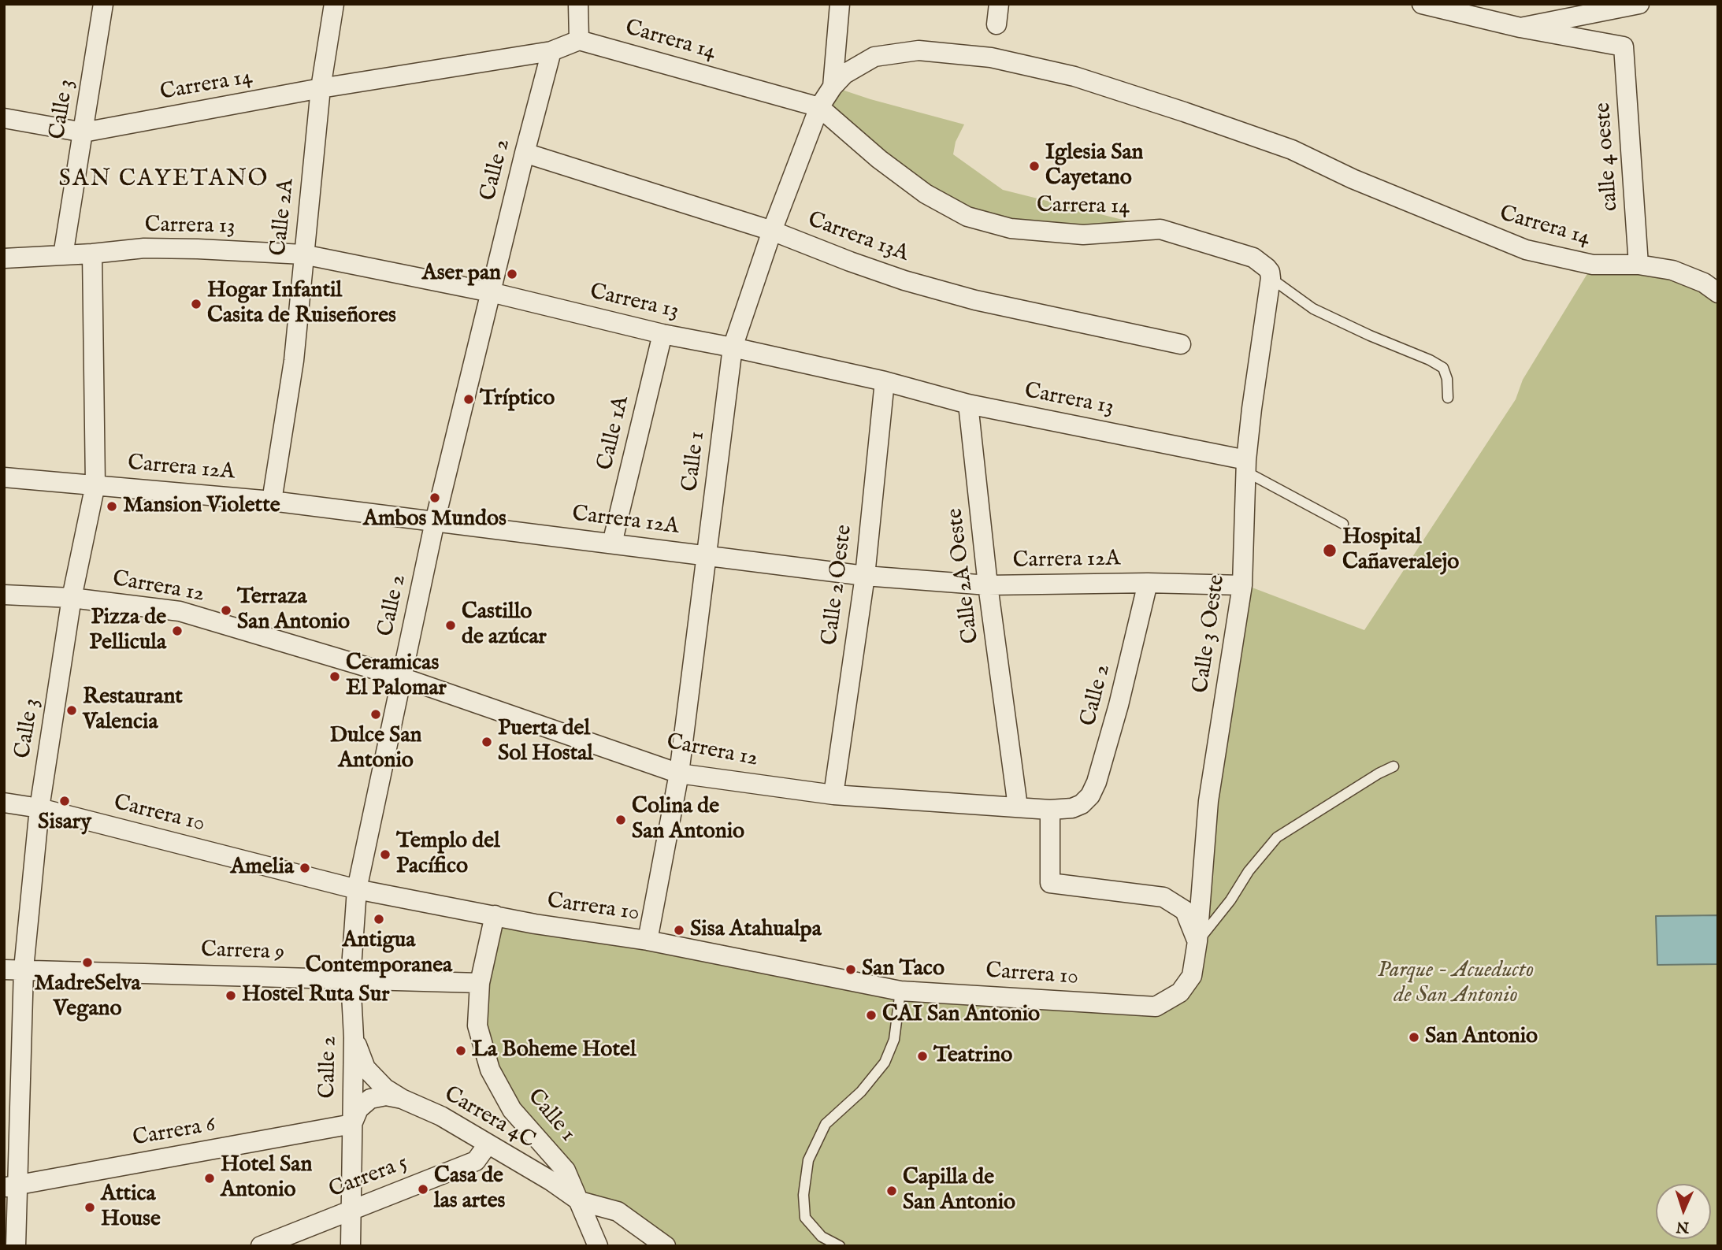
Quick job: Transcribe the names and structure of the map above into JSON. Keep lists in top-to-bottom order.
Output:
{
  "streets": {
    "street": [
      "Carrera 14",
      "Calle 3",
      "calle 4 oeste",
      "Calle 2",
      "Calle 2A",
      "Carrera 13",
      "Carrera 13A",
      "Calle 1A",
      "Calle 1",
      "Carrera 12A",
      "Calle 2A Oeste",
      "Calle 2 Oeste",
      "Carrera 12",
      "Calle 3 Oeste",
      "Carrera 10",
      "Carrera 9",
      "Carrera 4C",
      "Carrera 6",
      "Carrera 5"
    ]
  },
  "crossings": [
    ["Carrera 14", "Calle 3"],
    ["Carrera 14", "calle 4 oeste"],
    ["Carrera 14", "Calle 2"],
    ["Carrera 14", "Calle 2A"],
    ["Carrera 14", "Calle 1"],
    ["Carrera 14", "Calle 3 Oeste"],
    ["Calle 3", "Carrera 13"],
    ["Calle 3", "Carrera 12A"],
    ["Calle 3", "Carrera 12"],
    ["Calle 3", "Carrera 10"],
    ["Calle 3", "Carrera 9"],
    ["Calle 3", "Carrera 6"],
    ["Calle 2", "Carrera 13"],
    ["Calle 2", "Carrera 13A"],
    ["Calle 2", "Carrera 12A"],
    ["Calle 2", "Carrera 12"],
    ["Calle 2", "Carrera 10"],
    ["Calle 2", "Carrera 9"],
    ["Calle 2", "Carrera 4C"],
    ["Calle 2", "Carrera 6"],
    ["Calle 2", "Carrera 5"],
    ["Calle 2A", "Carrera 13"],
    ["Calle 2A", "Carrera 12A"],
    ["Carrera 13", "Calle 1A"],
    ["Carrera 13", "Calle 1"],
    ["Carrera 13", "Calle 2A Oeste"],
    ["Carrera 13", "Calle 2 Oeste"],
    ["Carrera 13", "Calle 3 Oeste"],
    ["Carrera 13A", "Calle 1"],
    ["Calle 1A", "Carrera 12A"],
    ["Calle 1", "Carrera 12A"],
    ["Calle 1", "Carrera 12"],
    ["Calle 1", "Carrera 10"],
    ["Calle 1", "Carrera 9"],
    ["Calle 1", "Carrera 4C"],
    ["Carrera 12A", "Calle 2A Oeste"],
    ["Carrera 12A", "Calle 2 Oeste"],
    ["Carrera 12A", "Calle 3 Oeste"],
    ["Calle 2A Oeste", "Carrera 12"],
    ["Calle 2 Oeste", "Carrera 12"],
    ["Calle 3 Oeste", "Carrera 10"],
    ["Carrera 4C", "Carrera 6"],
    ["Carrera 4C", "Carrera 5"]
  ],
  "districts": ["SAN CAYETANO"],
  "parks": ["Parque - Acueducto de San Antonio"],
  "places": [
    "Iglesia San Cayetano",
    "Aser pan",
    "Hogar Infantil Casita de Ruiseñores",
    "Tríptico",
    "Ambos Mundos",
    "Mansion Violette",
    "Hospital Cañaveralejo",
    "Terraza San Antonio",
    "Castillo de azúcar",
    "Pizza de Pellicula",
    "Ceramicas El Palomar",
    "Restaurant Valencia",
    "Dulce San Antonio",
    "Puerta del Sol Hostal",
    "Sisary",
    "Colina de San Antonio",
    "Templo del Pacífico",
    "Amelia",
    "Antigua Contemporanea",
    "Sisa Atahualpa",
    "MadreSelva Vegano",
    "San Taco",
    "Hostel Ruta Sur",
    "CAI San Antonio",
    "San Antonio",
    "La Boheme Hotel",
    "Teatrino",
    "Hotel San Antonio",
    "Casa de las artes",
    "Capilla de San Antonio",
    "Attica House"
  ],
  "north": "bottom"
}
